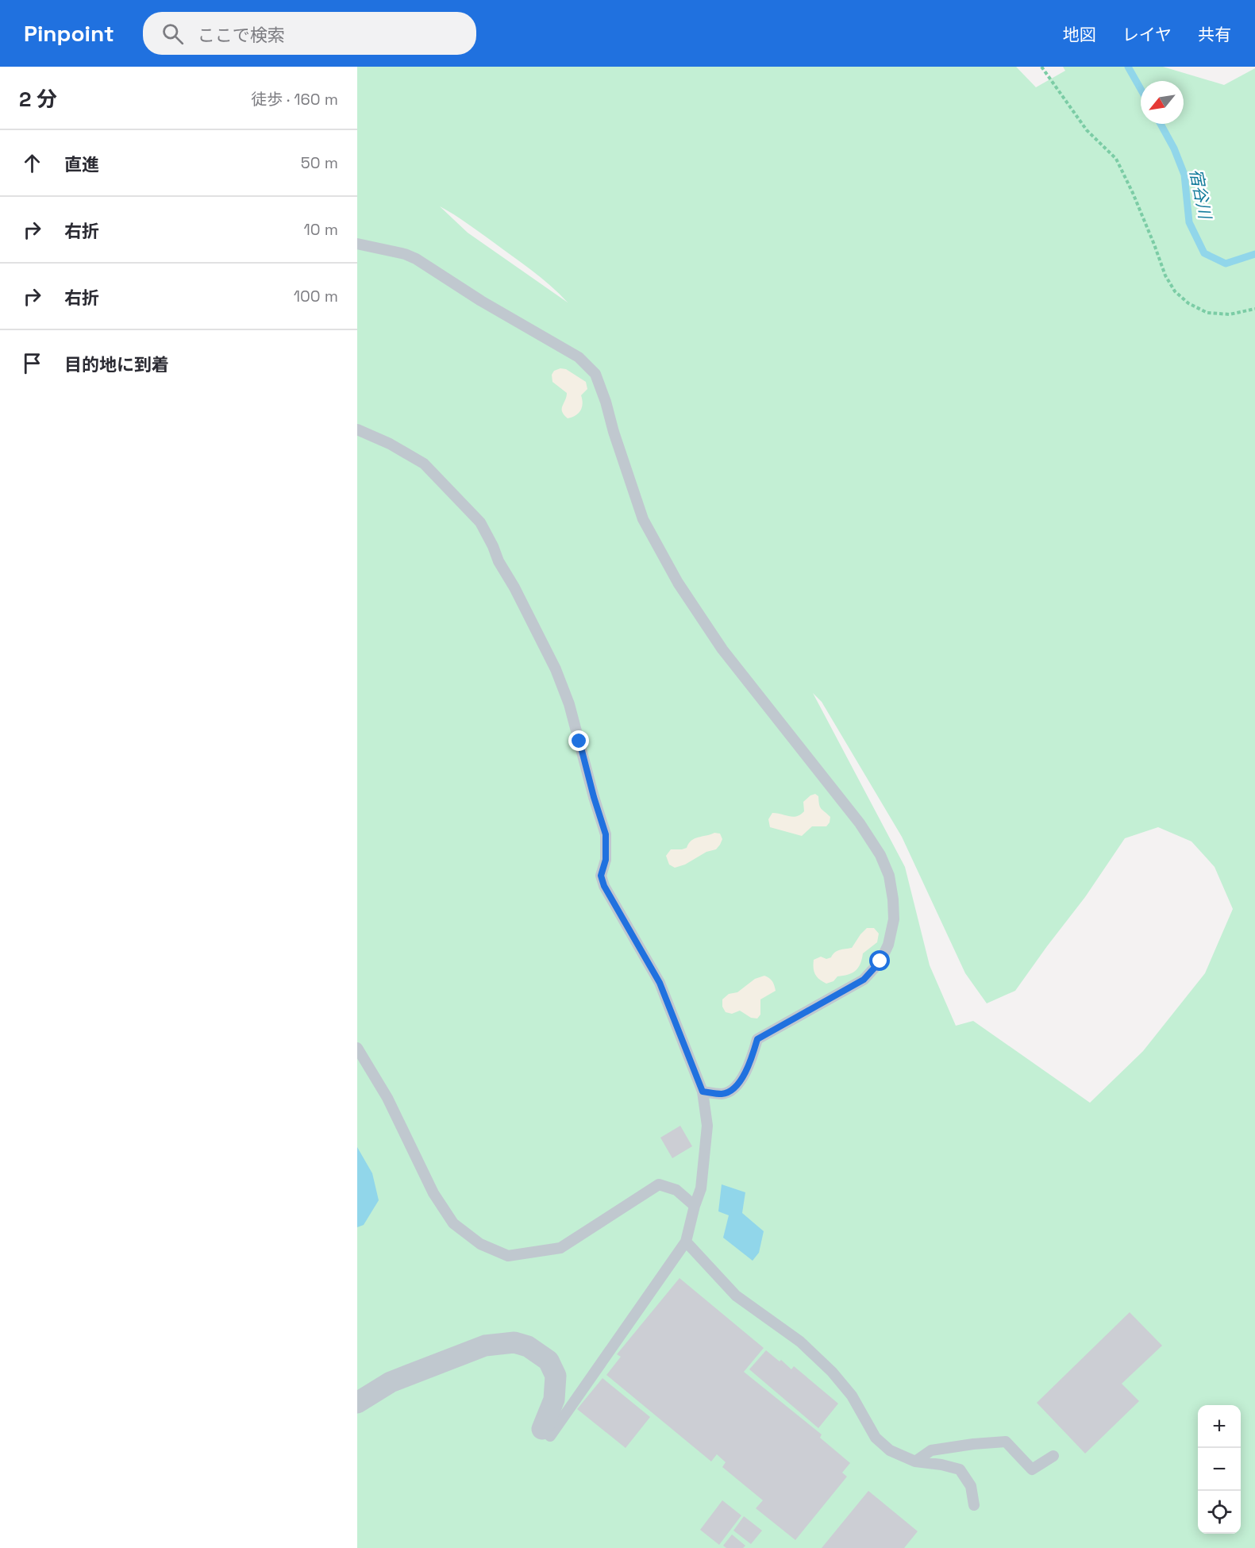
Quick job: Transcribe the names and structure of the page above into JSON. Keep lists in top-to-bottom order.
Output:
{
  "water": ["宿谷川"],
  "north": "bottom left",
  "page": {
    "header": "Pinpoint",
    "search": "ここで検索",
    "nav": ["地図", "レイヤ", "共有"],
    "heading": ["2 分", "徒歩 · 160 m"],
    "list": [
      ["直進", "50 m"],
      ["右折", "10 m"],
      ["右折", "100 m"],
      "目的地に到着"
    ],
    "map_buttons": ["+", "−"]
  }
}
